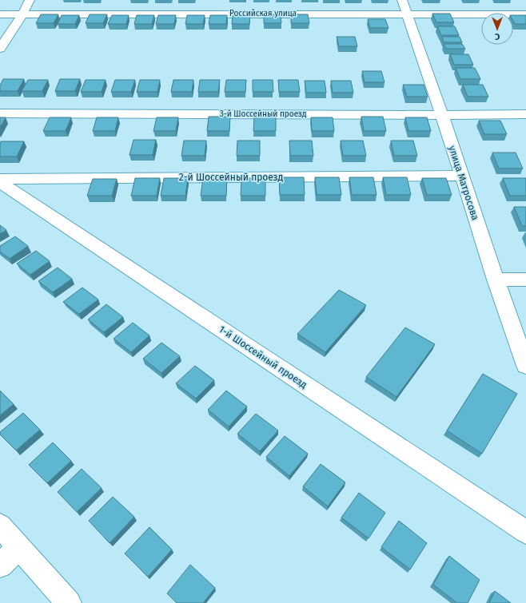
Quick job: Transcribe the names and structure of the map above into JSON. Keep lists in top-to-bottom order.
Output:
{
  "streets": {
    "street": [
      "Российская улица",
      "3-й Шоссейный проезд",
      "2-й Шоссейный проезд",
      "улица Матросова",
      "1-й Шоссейный проезд"
    ]
  },
  "crossings": [
    ["Российская улица", "улица Матросова"],
    ["3-й Шоссейный проезд", "улица Матросова"],
    ["2-й Шоссейный проезд", "улица Матросова"]
  ],
  "north": "bottom"
}
